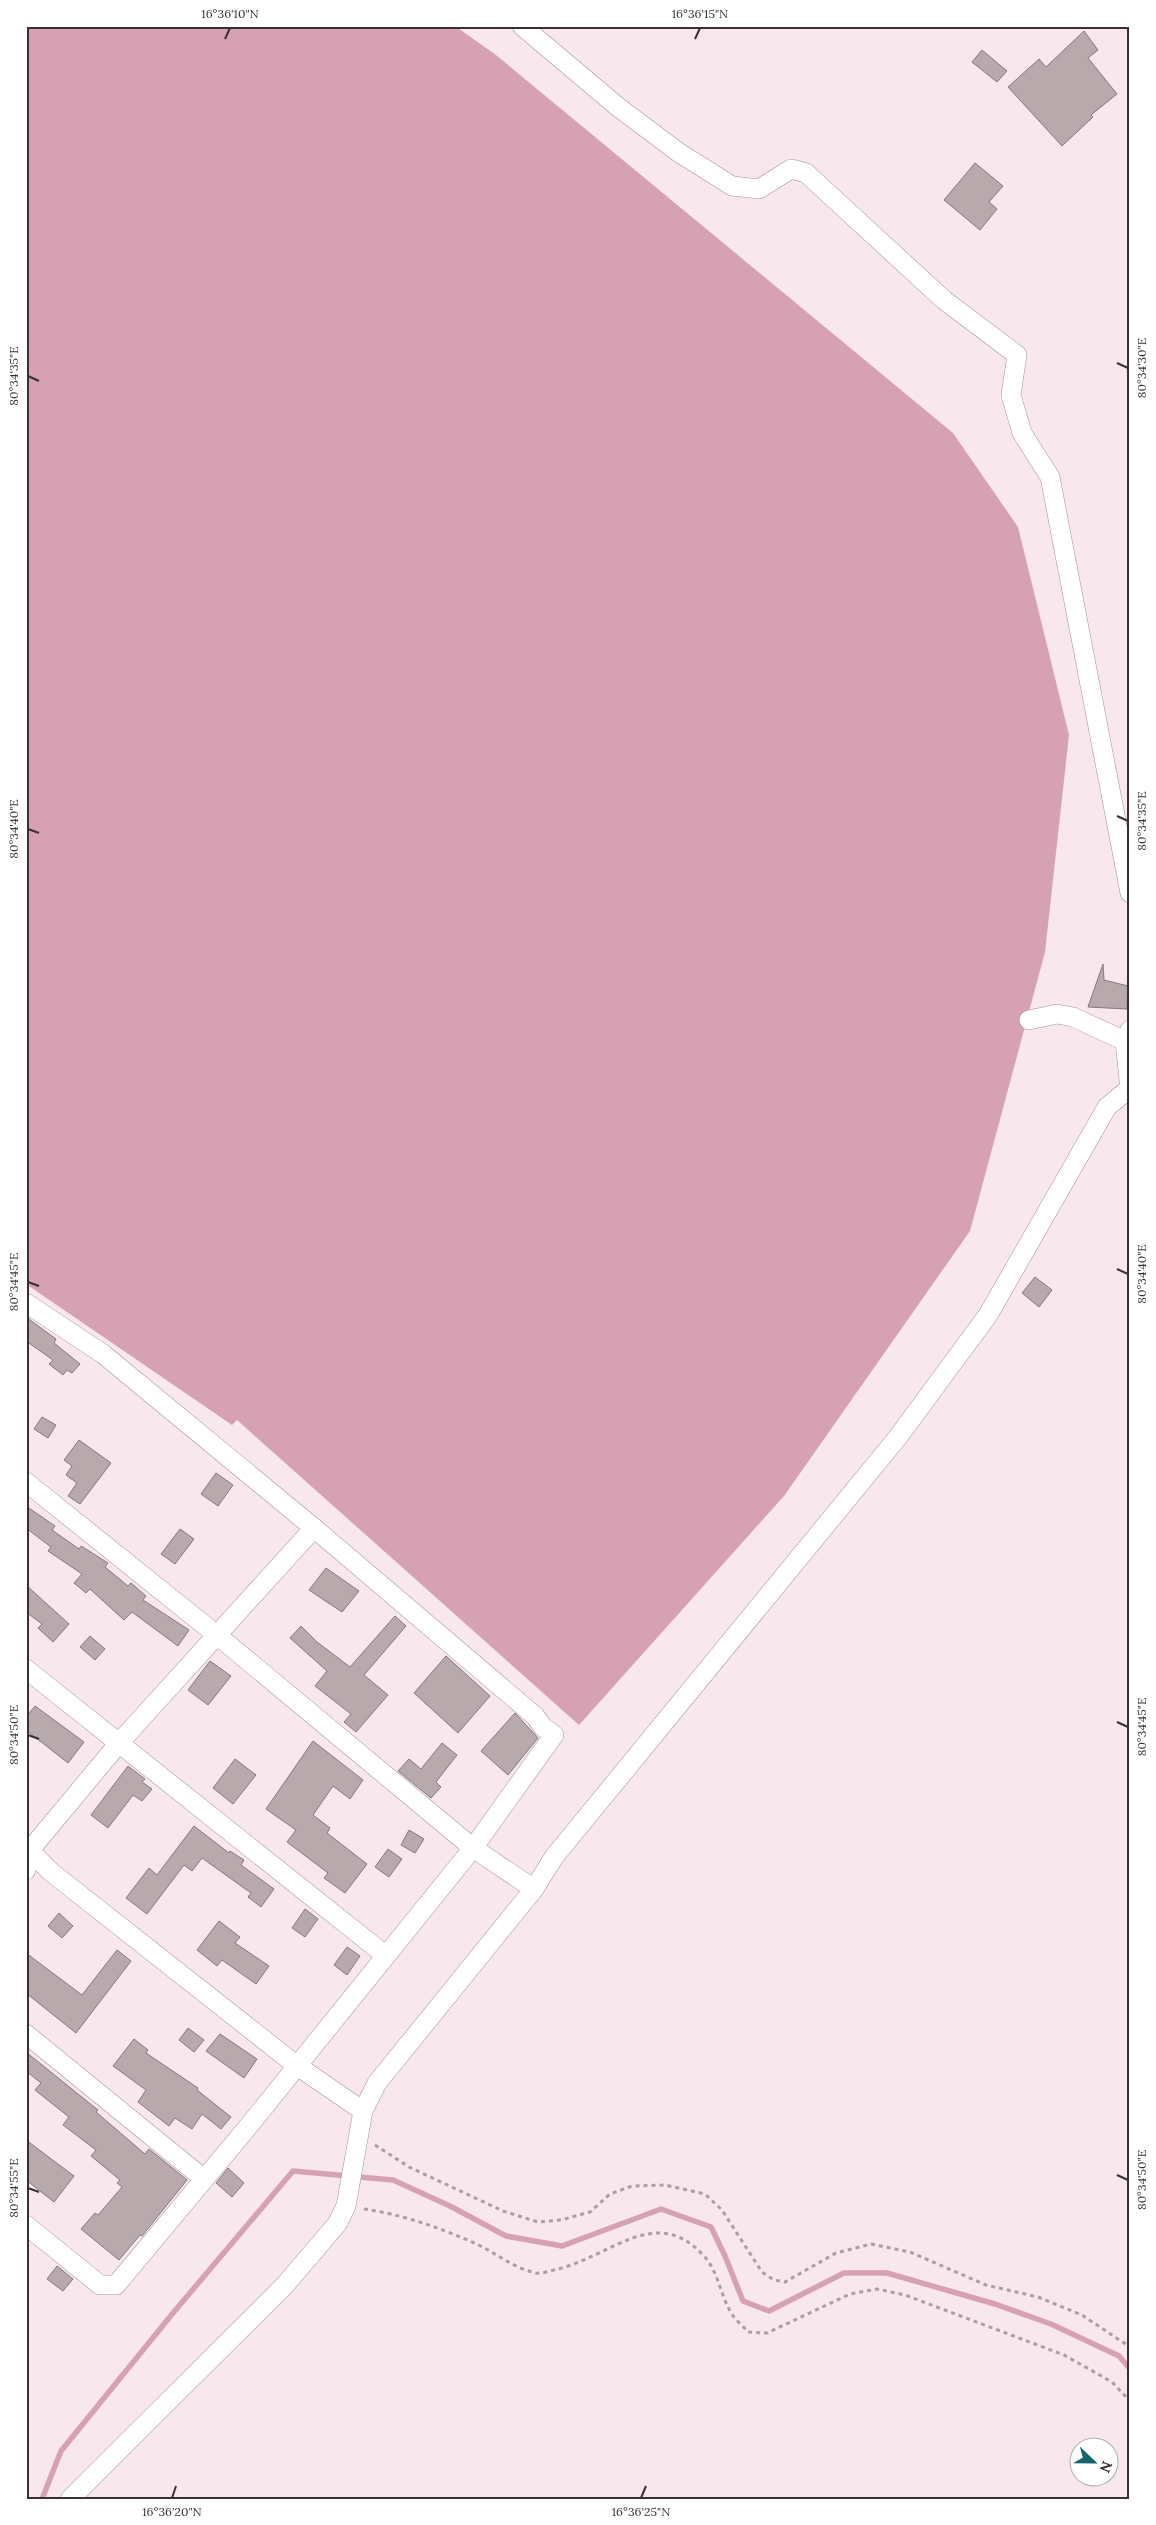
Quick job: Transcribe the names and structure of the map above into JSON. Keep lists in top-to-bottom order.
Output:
{
  "north": "right",
  "coordinates": [
    "16°36'10\"N",
    "16°36'15\"N",
    "80°34'30\"E",
    "80°34'35\"E",
    "80°34'40\"E",
    "80°34'45\"E",
    "80°34'50\"E",
    "80°34'55\"E",
    "16°36'20\"N",
    "16°36'25\"N"
  ]
}
